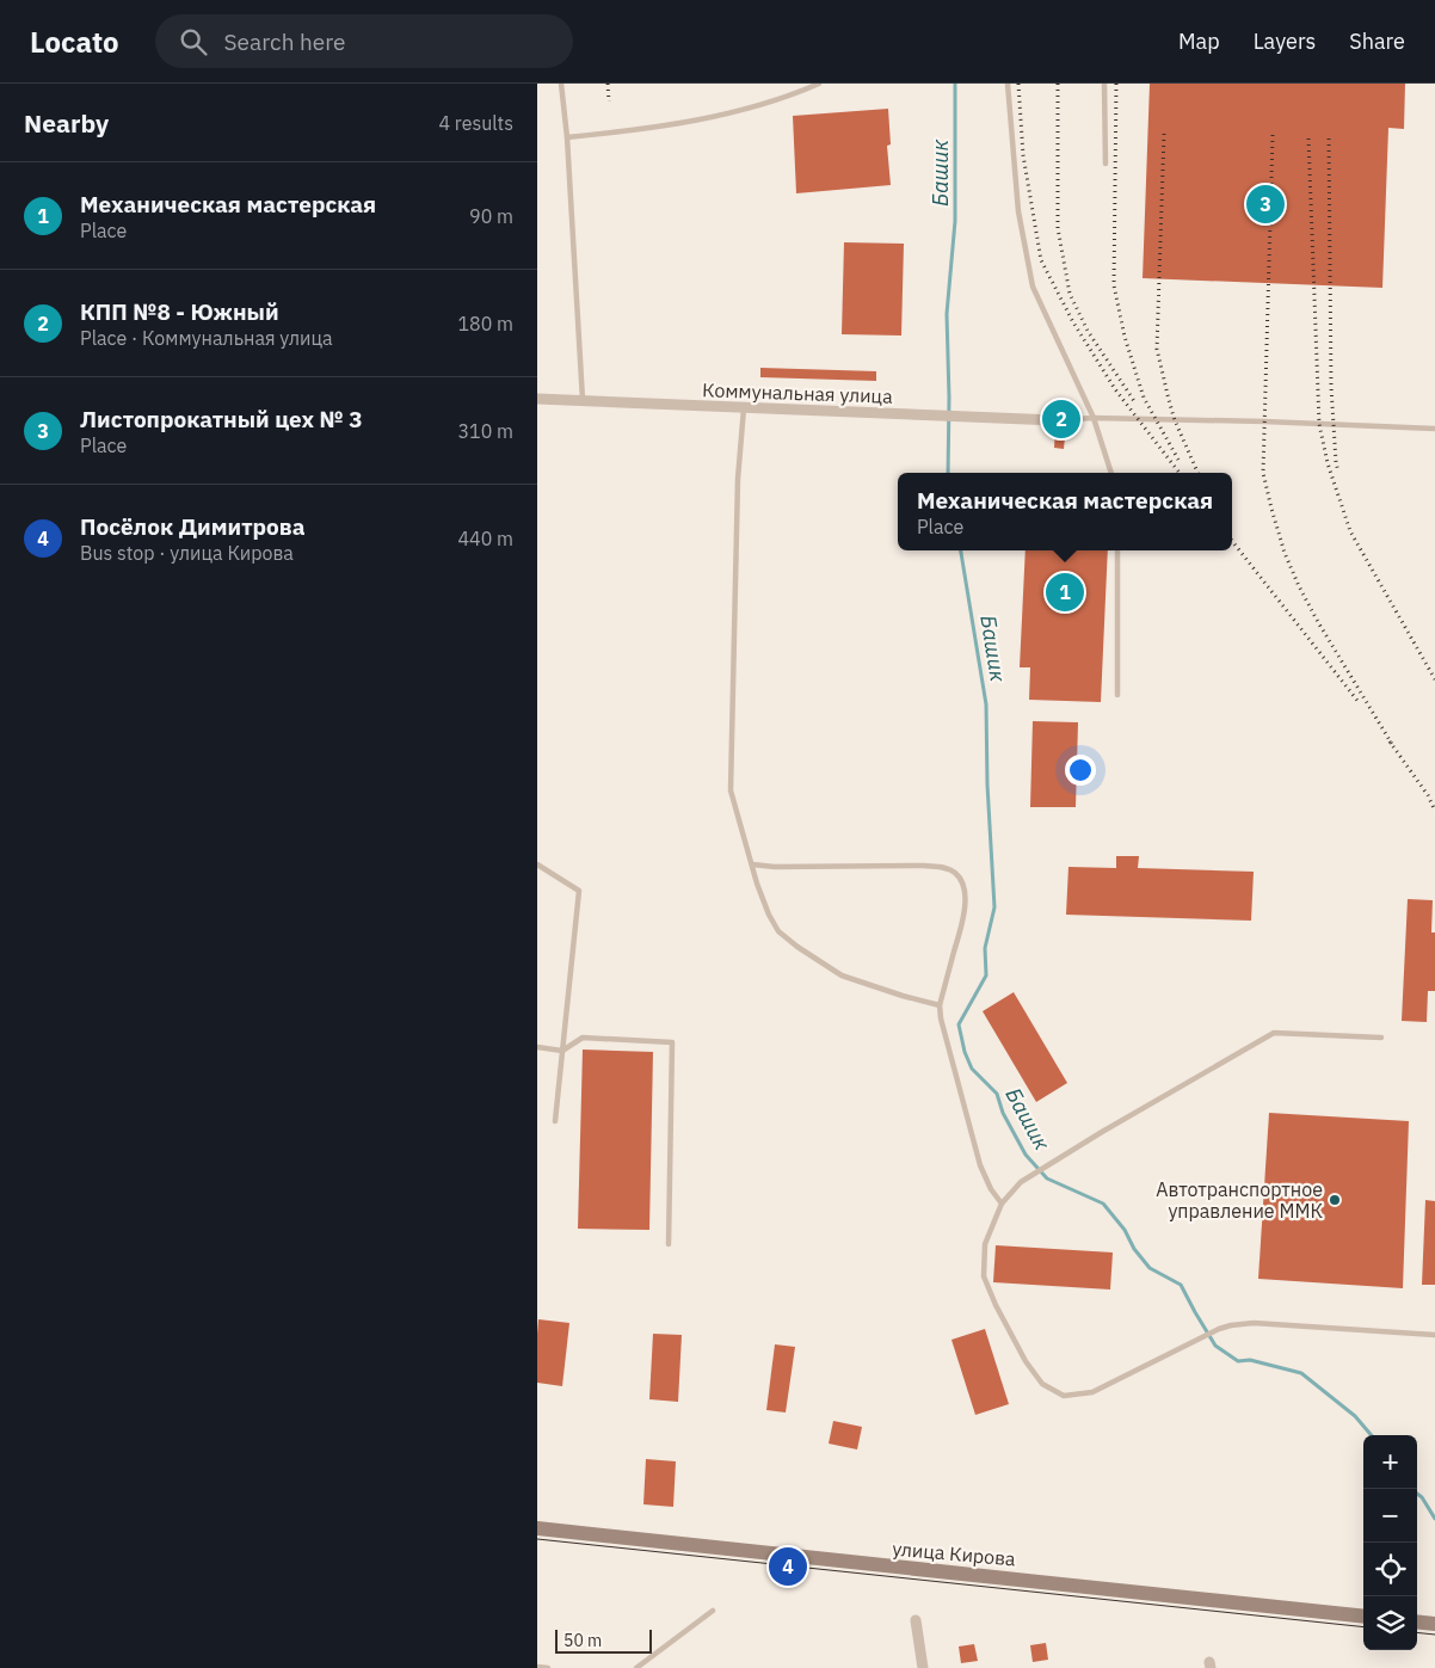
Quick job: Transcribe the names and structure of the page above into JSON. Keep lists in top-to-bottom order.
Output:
{
  "streets": {
    "main road": ["улица Кирова"],
    "street": ["Коммунальная улица"]
  },
  "water": ["Башик"],
  "places": ["Автотранспортное управление ММК"],
  "scale_bar": "50 m",
  "page": {
    "header": "Locato",
    "search": "Search here",
    "nav": ["Map", "Layers", "Share"],
    "heading": ["Nearby", "4 results"],
    "list": [
      {
        "mark": "1",
        "name": "Механическая мастерская",
        "note": "Place",
        "value": "90 m"
      },
      {
        "mark": "2",
        "name": "КПП №8 - Южный",
        "note": "Place · Коммунальная улица",
        "value": "180 m"
      },
      {
        "mark": "3",
        "name": "Листопрокатный цех № 3",
        "note": "Place",
        "value": "310 m"
      },
      {
        "mark": "4",
        "name": "Посёлок Димитрова",
        "note": "Bus stop · улица Кирова",
        "value": "440 m"
      }
    ],
    "pins": [
      "3",
      "2",
      "1",
      "4"
    ],
    "popup": ["Механическая мастерская", "Place"],
    "map_buttons": ["+", "−"],
    "scale": "50 m"
  }
}
